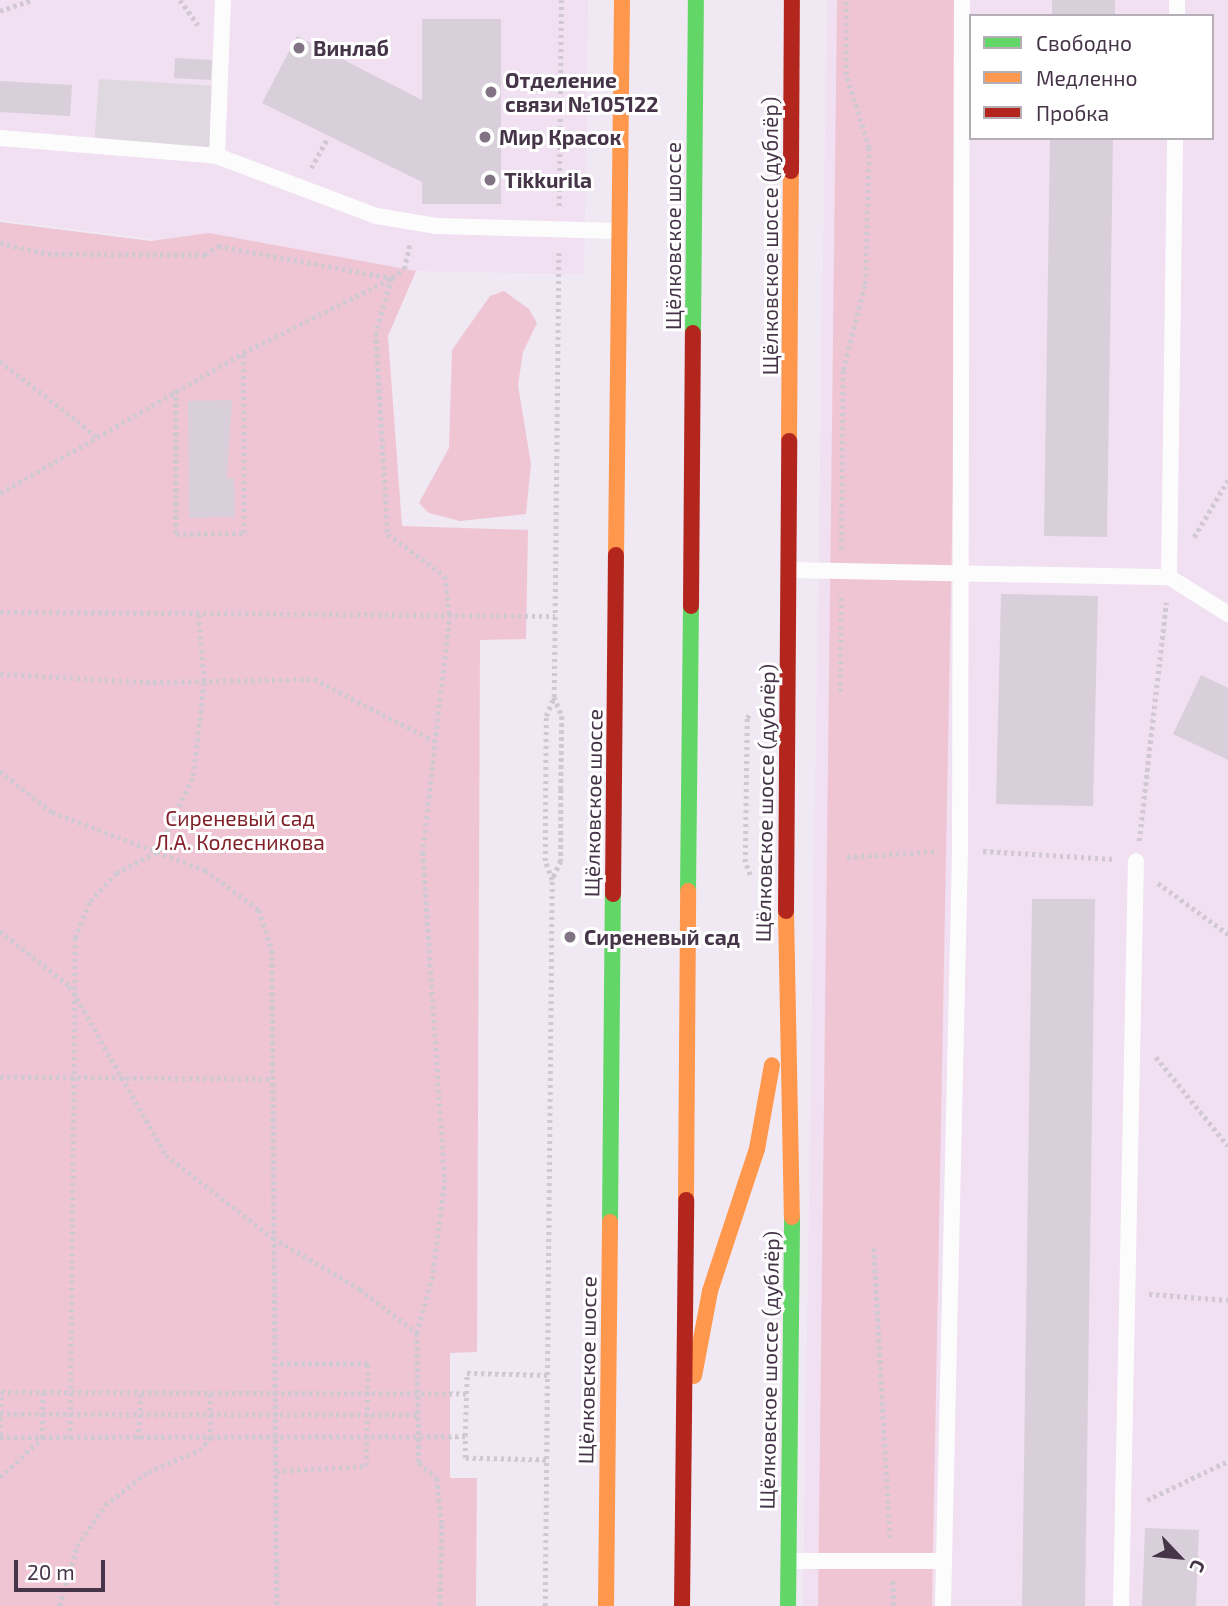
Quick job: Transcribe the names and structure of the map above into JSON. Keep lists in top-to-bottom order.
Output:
{
  "streets": {
    "main road": ["Щёлковское шоссе", "Щёлковское шоссе (дублёр)"]
  },
  "parks": ["Сиреневый сад Л.А. Колесникова"],
  "places": [
    "Винлаб",
    "Отделение связи №105122",
    "Мир Красок",
    "Tikkurila",
    "Сиреневый сад"
  ],
  "legend": ["Свободно", "Медленно", "Пробка"],
  "scale_bar": "20 m",
  "north": "bottom right"
}
